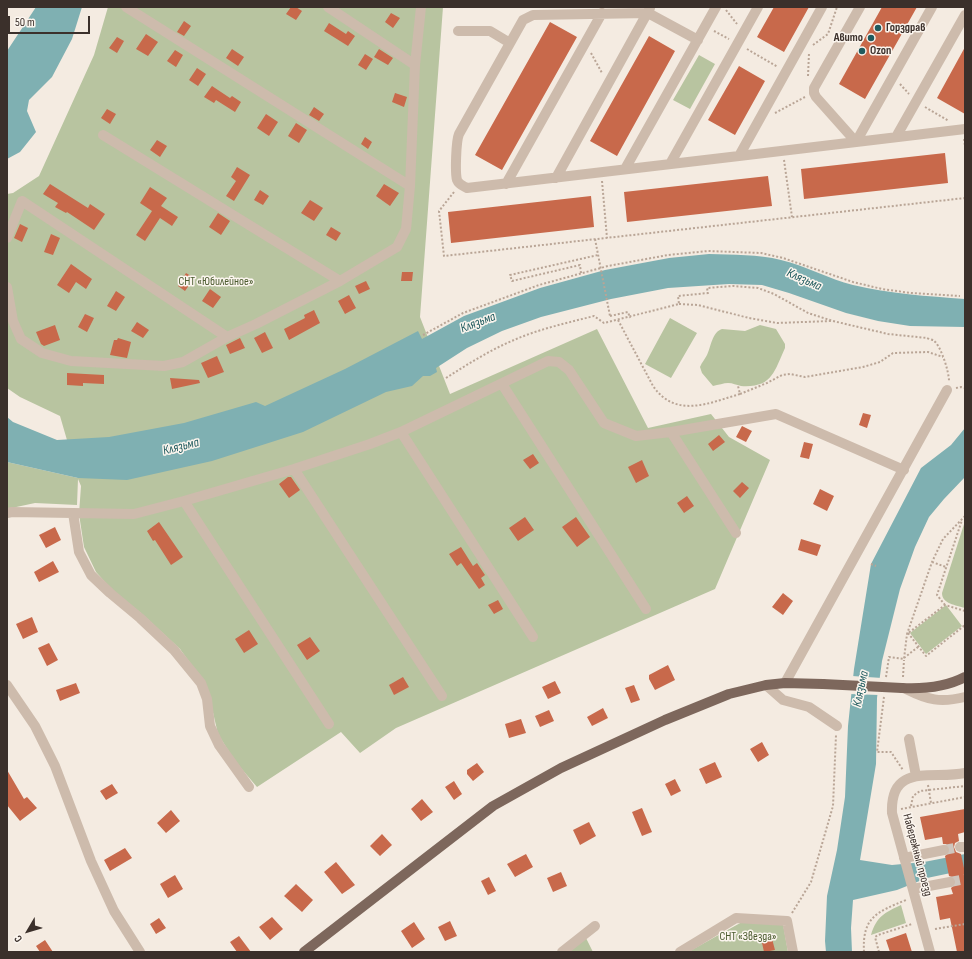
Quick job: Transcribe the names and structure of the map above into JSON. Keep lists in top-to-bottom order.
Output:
{
  "streets": {
    "street": ["Набережный проезд"]
  },
  "water": ["Клязьма"],
  "parks": ["СНТ «Юбилейное»", "СНТ «Звезда»"],
  "places": ["Горздрав", "Авито", "Ozon"],
  "scale_bar": "50 m",
  "north": "bottom left"
}
